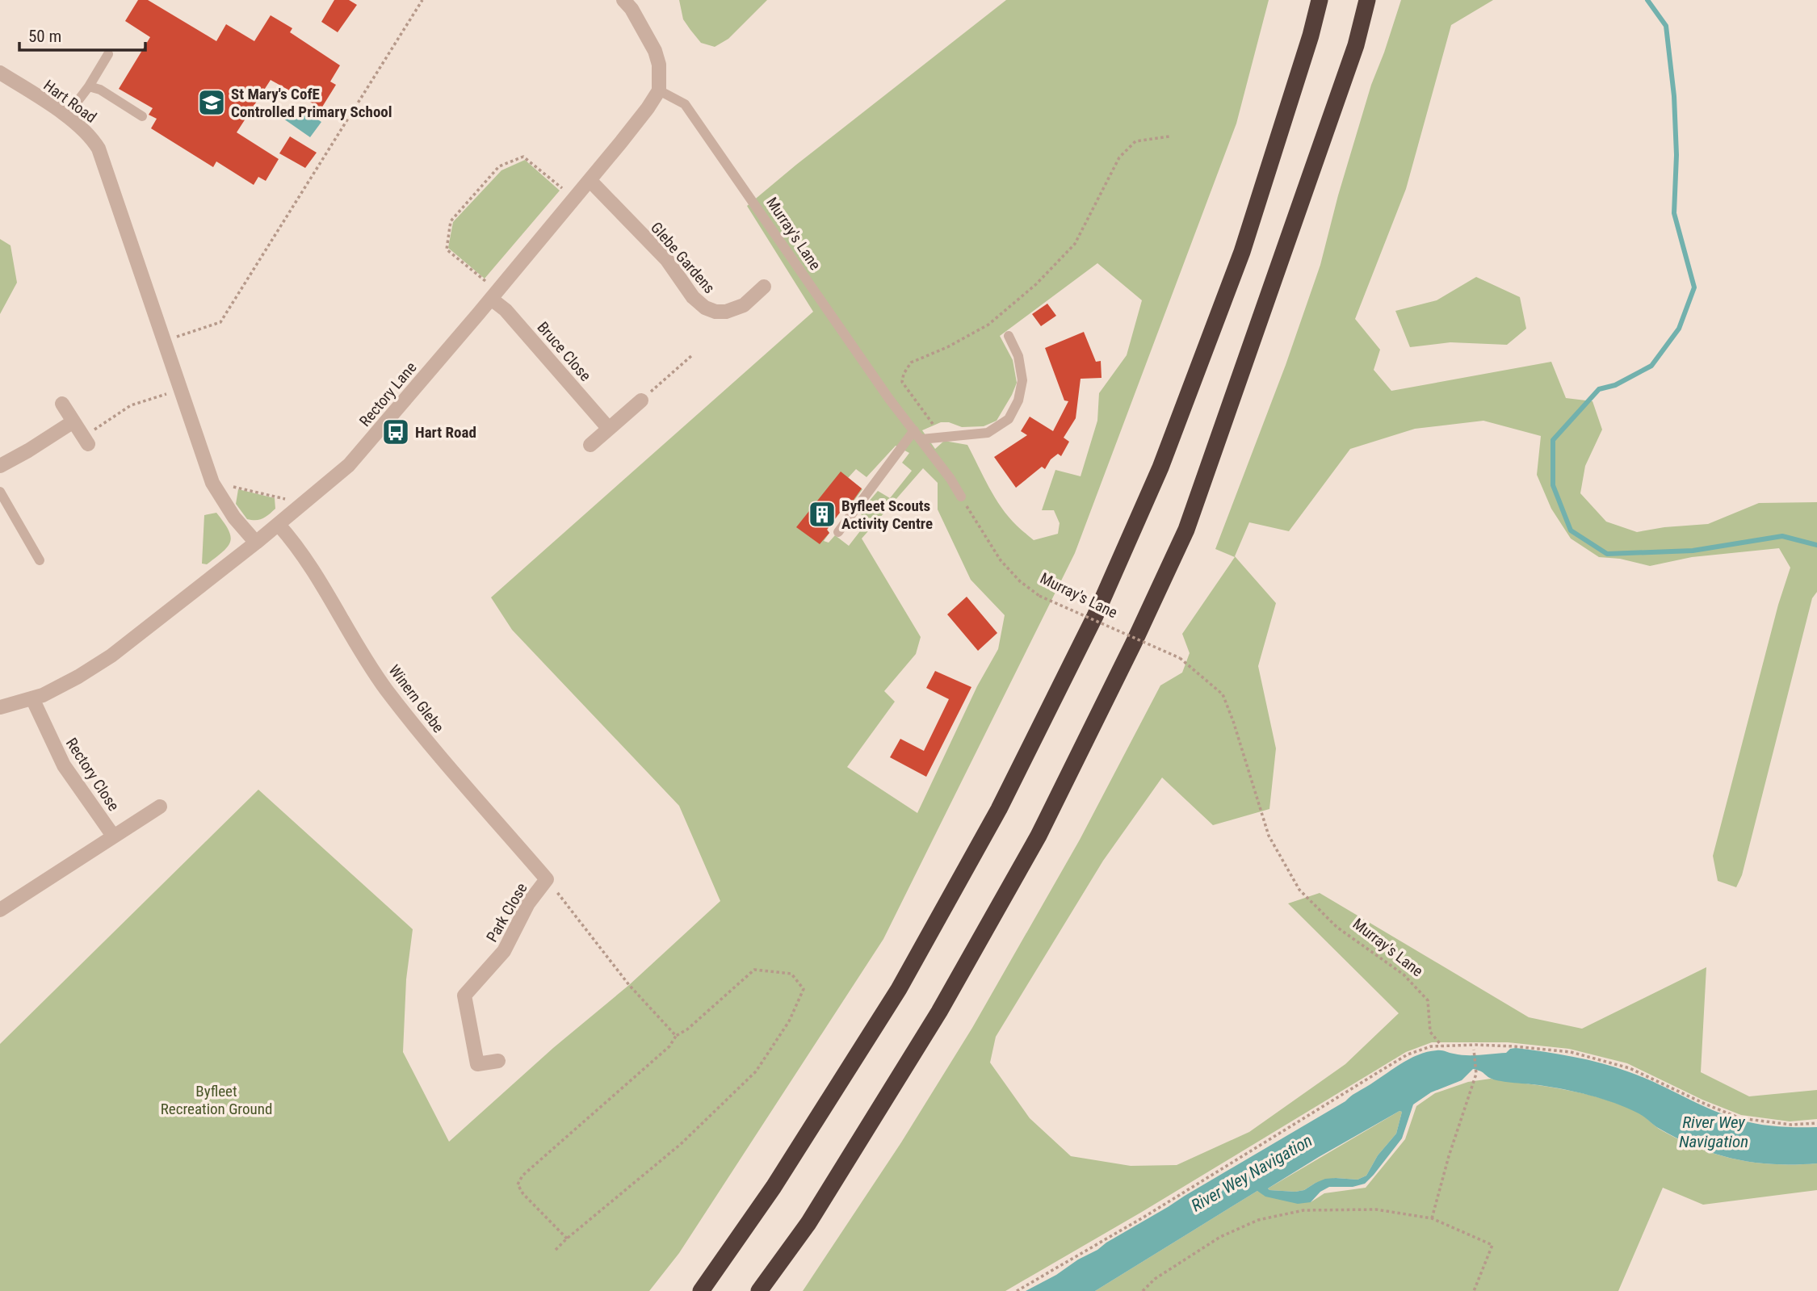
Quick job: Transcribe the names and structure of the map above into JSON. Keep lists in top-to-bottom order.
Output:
{
  "streets": {
    "street": [
      "Hart Road",
      "Glebe Gardens",
      "Bruce Close",
      "Rectory Lane",
      "Winern Glebe",
      "Rectory Close",
      "Park Close"
    ],
    "lane": ["Murray's Lane"]
  },
  "crossings": [
    ["Hart Road", "Rectory Lane"],
    ["Murray's Lane", "Rectory Lane"],
    ["Glebe Gardens", "Rectory Lane"],
    ["Bruce Close", "Rectory Lane"],
    ["Rectory Lane", "Winern Glebe"],
    ["Rectory Lane", "Rectory Close"],
    ["Winern Glebe", "Park Close"]
  ],
  "water": ["River Wey Navigation"],
  "parks": ["Byfleet Recreation Ground"],
  "places": {
    "school or university": ["St Mary's CofE Controlled Primary School"],
    "bus stop": ["Hart Road"],
    "building": ["Byfleet Scouts Activity Centre"]
  },
  "scale_bar": "50 m"
}
